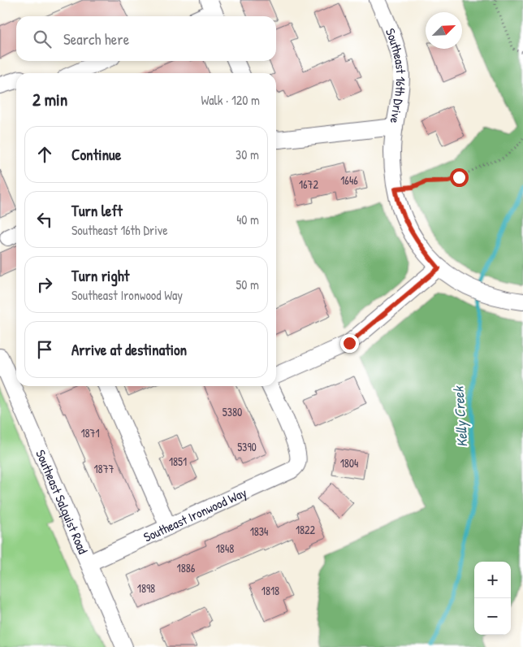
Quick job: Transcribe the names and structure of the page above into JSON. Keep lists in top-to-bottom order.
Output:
{
  "streets": {
    "street": ["Southeast 16th Drive", "Southeast Salquist Road", "Southeast Ironwood Way"]
  },
  "crossings": [
    ["Southeast Salquist Road", "Southeast Ironwood Way"]
  ],
  "water": ["Kelly Creek"],
  "house_numbers": [
    "1646",
    "1672",
    "5380",
    "1871",
    "5390",
    "1851",
    "1804",
    "1877",
    "1822",
    "1834",
    "1848",
    "1886",
    "1898",
    "1818"
  ],
  "north": "top right",
  "page": {
    "search": "Search here",
    "heading": ["2 min", "Walk · 120 m"],
    "list": [
      ["Continue", "30 m"],
      ["Turn left", "Southeast 16th Drive", "40 m"],
      ["Turn right", "Southeast Ironwood Way", "50 m"],
      "Arrive at destination"
    ],
    "map_buttons": ["+", "−"]
  }
}
